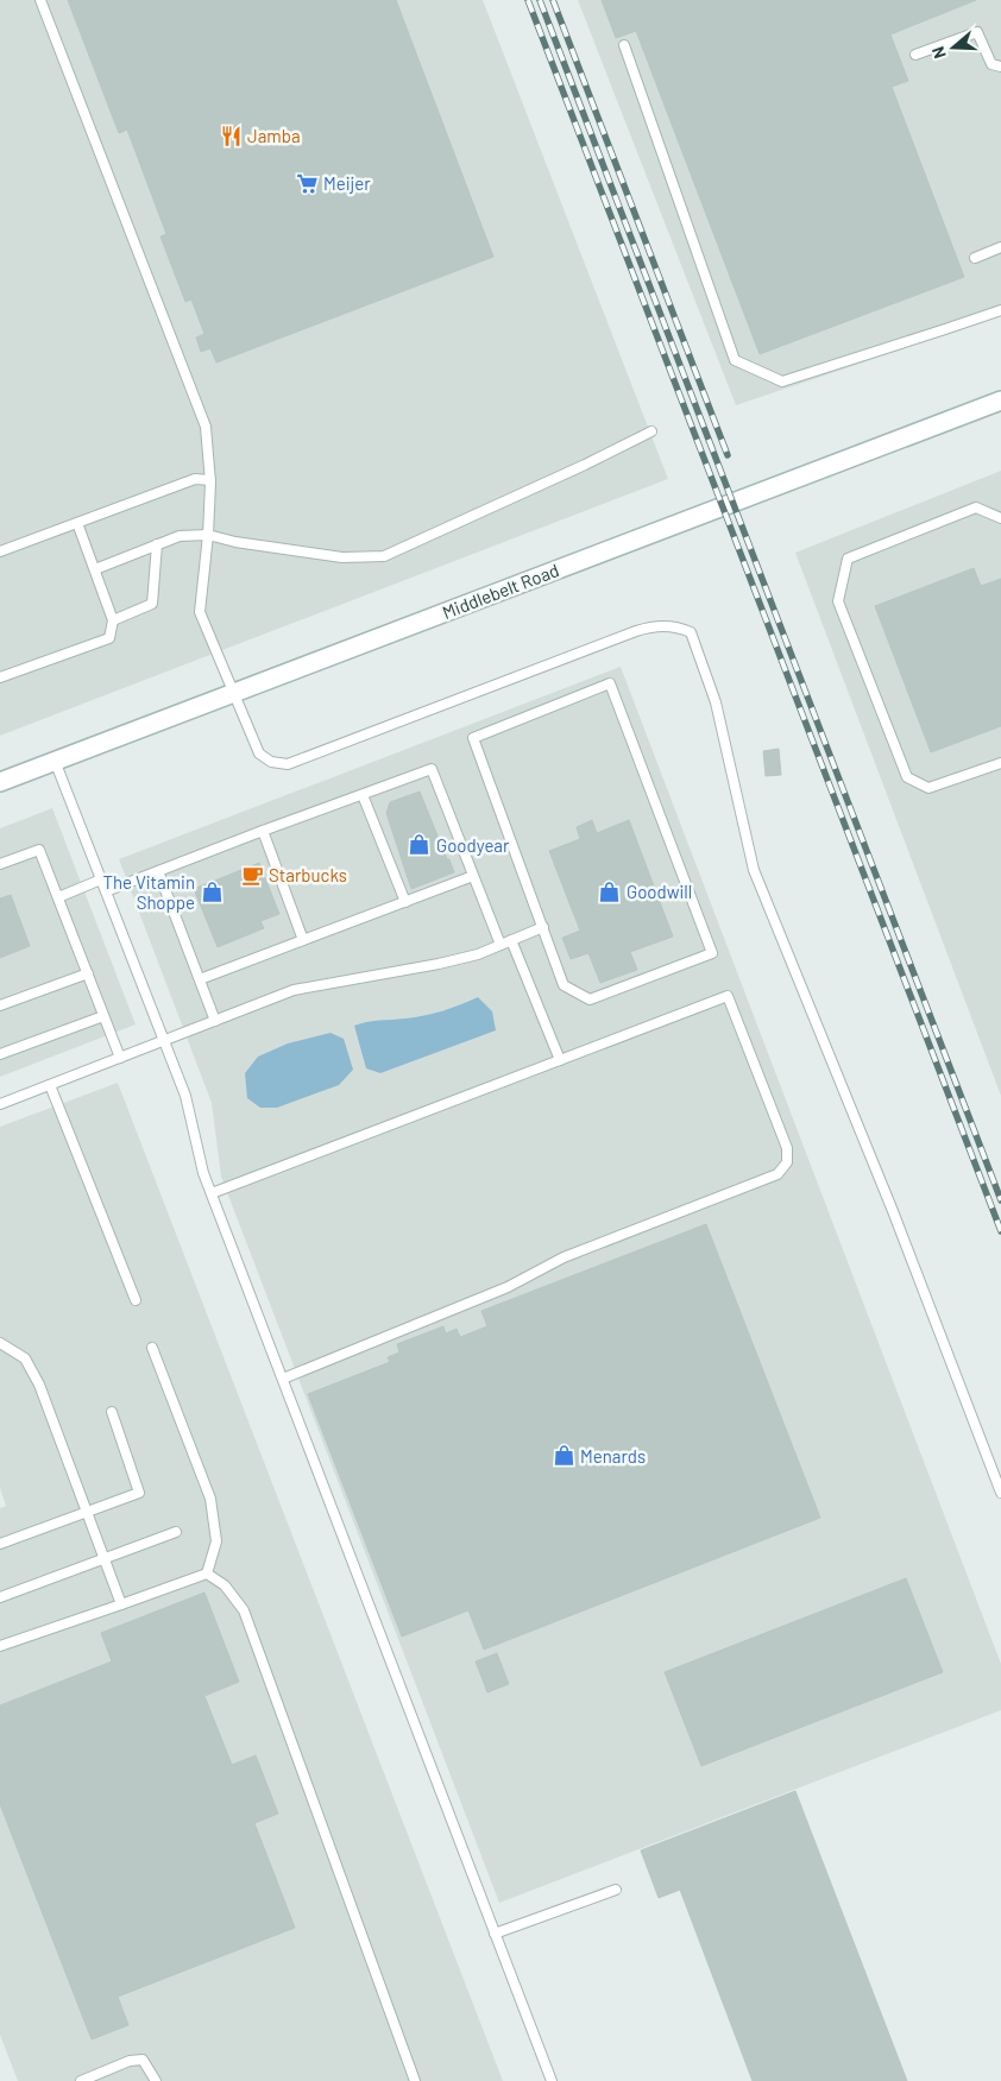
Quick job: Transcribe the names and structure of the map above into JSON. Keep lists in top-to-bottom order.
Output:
{
  "streets": {
    "main road": ["Middlebelt Road"]
  },
  "places": {
    "restaurant": ["Jamba"],
    "supermarket": ["Meijer"],
    "shop": [
      "Goodyear",
      "Goodwill",
      "The Vitamin Shoppe",
      "Menards"
    ],
    "cafe": ["Starbucks"]
  },
  "north": "left"
}
